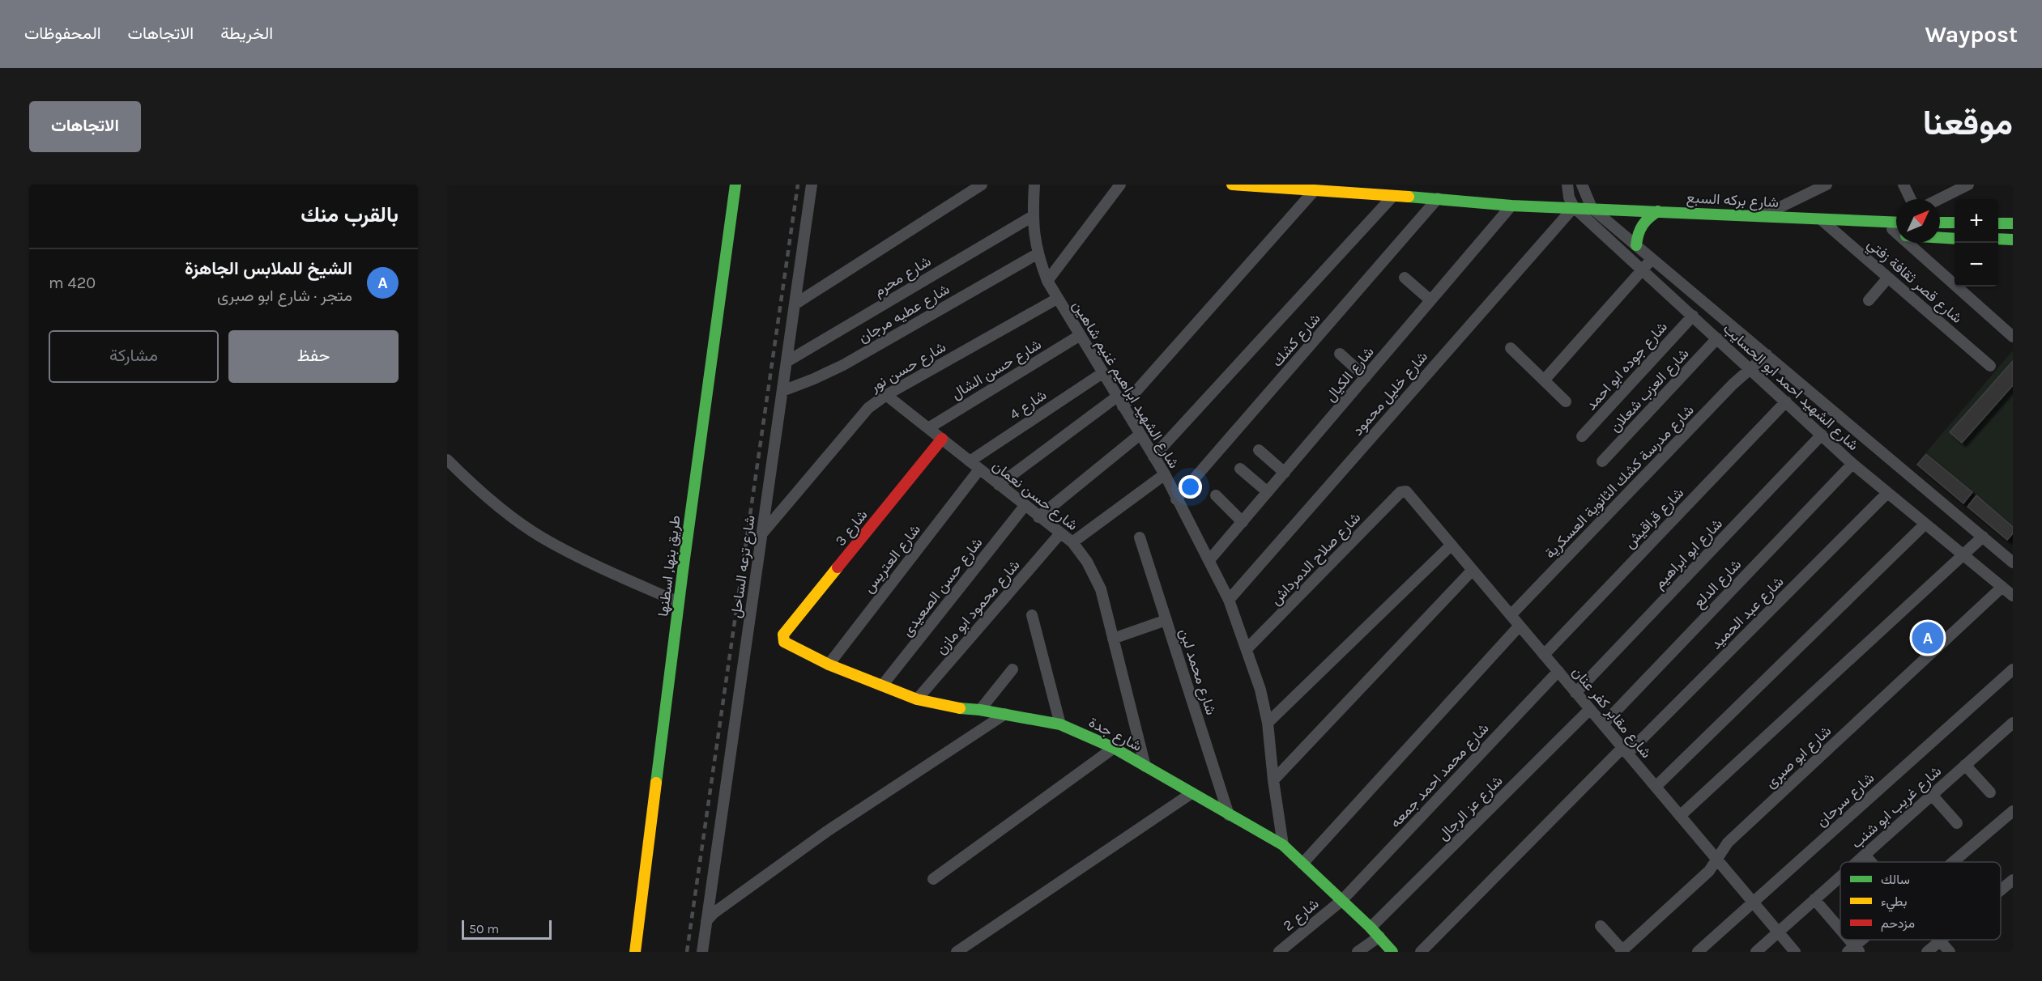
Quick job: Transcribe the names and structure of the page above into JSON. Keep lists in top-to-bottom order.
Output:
{
  "streets": {
    "main road": [
      "شارع بركه السبع",
      "شارع 3",
      "طريق بنها, اسطنها",
      "شارع جدة"
    ],
    "street": [
      "شارع محرم",
      "شارع قصر ثقافة زفتي",
      "شارع عطيه مرجان",
      "شارع كشك",
      "شارع جوده ابو احمد",
      "شارع حسن نور",
      "شارع حسن الشال",
      "شارع الكيال",
      "شارع الشهيد ابراهيم غنيم شاهين",
      "شارع الشهيد احمد ابو الحسايب",
      "شارع العزب شعلان",
      "شارع خليل محمود",
      "شارع 4",
      "شارع مدرسة كشك الثانوية العسكرية",
      "شارع حسن نعمان",
      "شارع قراقيش",
      "شارع ابو ابراهيم",
      "شارع العتريس",
      "شارع صلاح الدمرداش",
      "شارع ترعه الساحل",
      "شارع الدلع",
      "شارع حسن الصعيدى",
      "شارع محمود ابو مازن",
      "شارع عبد الحميد",
      "شارع محمد لبن",
      "شارع مقابر كفر عنان",
      "شارع ابو صبرى",
      "شارع محمد احمد جمعه",
      "شارع سرحان",
      "شارع غريب ابو شنب",
      "شارع عز الرجال",
      "شارع 2"
    ]
  },
  "crossings": [
    ["شارع بركه السبع", "شارع قصر ثقافة زفتي"],
    ["شارع بركه السبع", "شارع كشك"],
    ["شارع بركه السبع", "شارع الكيال"],
    ["شارع بركه السبع", "شارع الشهيد احمد ابو الحسايب"],
    ["شارع بركه السبع", "شارع خليل محمود"],
    ["شارع محرم", "شارع الشهيد ابراهيم غنيم شاهين"],
    ["شارع محرم", "شارع ترعه الساحل"],
    ["شارع عطيه مرجان", "شارع الشهيد ابراهيم غنيم شاهين"],
    ["شارع عطيه مرجان", "شارع ترعه الساحل"],
    ["شارع كشك", "شارع الشهيد ابراهيم غنيم شاهين"],
    ["شارع جوده ابو احمد", "شارع الشهيد احمد ابو الحسايب"],
    ["شارع حسن نور", "شارع الشهيد ابراهيم غنيم شاهين"],
    ["شارع حسن نور", "شارع حسن نعمان"],
    ["شارع حسن نور", "شارع ترعه الساحل"],
    ["شارع حسن الشال", "شارع الشهيد ابراهيم غنيم شاهين"],
    ["شارع حسن الشال", "شارع حسن نعمان"],
    ["شارع الكيال", "شارع الشهيد ابراهيم غنيم شاهين"],
    ["شارع الشهيد ابراهيم غنيم شاهين", "شارع خليل محمود"],
    ["شارع الشهيد ابراهيم غنيم شاهين", "شارع 4"],
    ["شارع الشهيد ابراهيم غنيم شاهين", "شارع صلاح الدمرداش"],
    ["شارع الشهيد ابراهيم غنيم شاهين", "شارع جدة"],
    ["شارع الشهيد احمد ابو الحسايب", "شارع العزب شعلان"],
    ["شارع الشهيد احمد ابو الحسايب", "شارع خليل محمود"],
    ["شارع الشهيد احمد ابو الحسايب", "شارع مدرسة كشك الثانوية العسكرية"],
    ["شارع الشهيد احمد ابو الحسايب", "شارع قراقيش"],
    ["شارع الشهيد احمد ابو الحسايب", "شارع ابو ابراهيم"],
    ["شارع الشهيد احمد ابو الحسايب", "شارع الدلع"],
    ["شارع الشهيد احمد ابو الحسايب", "شارع عبد الحميد"],
    ["شارع الشهيد احمد ابو الحسايب", "شارع ابو صبرى"],
    ["شارع 4", "شارع حسن نعمان"],
    ["شارع مدرسة كشك الثانوية العسكرية", "شارع مقابر كفر عنان"],
    ["شارع حسن نعمان", "شارع 3"],
    ["شارع حسن نعمان", "شارع العتريس"],
    ["شارع حسن نعمان", "شارع حسن الصعيدى"],
    ["شارع حسن نعمان", "شارع محمود ابو مازن"],
    ["شارع حسن نعمان", "شارع جدة"],
    ["شارع قراقيش", "شارع مقابر كفر عنان"],
    ["شارع 3", "شارع جدة"],
    ["شارع ابو ابراهيم", "شارع مقابر كفر عنان"],
    ["شارع العتريس", "شارع جدة"],
    ["شارع صلاح الدمرداش", "شارع مقابر كفر عنان"],
    ["شارع الدلع", "شارع مقابر كفر عنان"],
    ["شارع حسن الصعيدى", "شارع جدة"],
    ["شارع محمود ابو مازن", "شارع جدة"],
    ["شارع عبد الحميد", "شارع مقابر كفر عنان"],
    ["شارع محمد لبن", "شارع جدة"],
    ["شارع مقابر كفر عنان", "شارع ابو صبرى"],
    ["شارع مقابر كفر عنان", "شارع محمد احمد جمعه"],
    ["شارع مقابر كفر عنان", "شارع سرحان"],
    ["شارع مقابر كفر عنان", "شارع غريب ابو شنب"],
    ["شارع مقابر كفر عنان", "شارع عز الرجال"],
    ["شارع جدة", "شارع محمد احمد جمعه"],
    ["شارع جدة", "شارع عز الرجال"],
    ["شارع جدة", "شارع 2"],
    ["شارع محمد احمد جمعه", "شارع 2"]
  ],
  "legend": ["سالك", "بطيء", "مزدحم"],
  "scale_bar": "50 m",
  "north": "top right",
  "page": {
    "header": "Waypost",
    "nav": ["الخريطة", "الاتجاهات", "المحفوظات"],
    "title": "موقعنا",
    "buttons": [
      "الاتجاهات",
      ["حفظ", "مشاركة"]
    ],
    "heading": "بالقرب منك",
    "map_buttons": ["+", "−"],
    "list": [
      {
        "mark": "A",
        "name": "الشيخ للملابس الجاهزة",
        "note": "متجر · شارع ابو صبرى",
        "value": "420 m"
      }
    ],
    "pins": "A",
    "scale": "50 m"
  }
}
